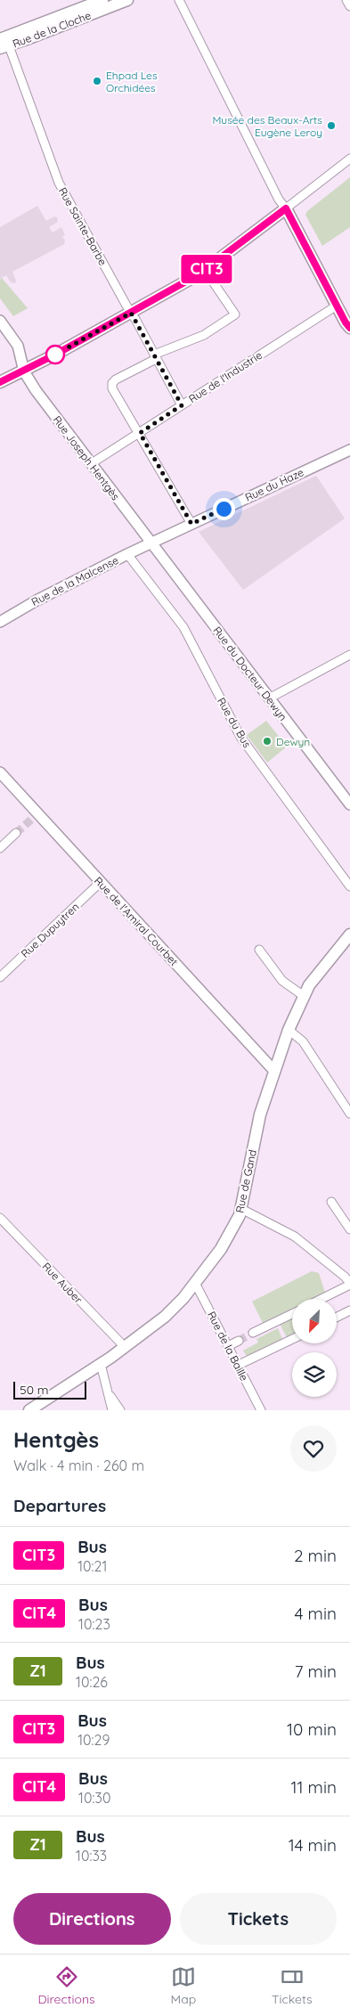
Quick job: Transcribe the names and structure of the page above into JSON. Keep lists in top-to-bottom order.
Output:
{
  "streets": {
    "main road": ["Rue de la Cloche", "Rue de Gand"],
    "street": [
      "Rue Sainte-Barbe",
      "Rue de l'Industrie",
      "Rue Joseph Hentgès",
      "Rue du Haze",
      "Rue de la Malcense",
      "Rue du Docteur Dewyn",
      "Rue du Bus",
      "Rue de l'Amiral Courbet",
      "Rue Dupuytren",
      "Rue Auber",
      "Rue de la Baille"
    ]
  },
  "crossings": [
    ["Rue de la Cloche", "Rue Sainte-Barbe"],
    ["Rue Sainte-Barbe", "Rue de l'Industrie"],
    ["Rue de l'Industrie", "Rue Joseph Hentgès"],
    ["Rue Joseph Hentgès", "Rue du Haze"],
    ["Rue Joseph Hentgès", "Rue de la Malcense"],
    ["Rue Joseph Hentgès", "Rue du Docteur Dewyn"],
    ["Rue du Haze", "Rue de la Malcense"],
    ["Rue du Haze", "Rue du Docteur Dewyn"],
    ["Rue de la Malcense", "Rue du Docteur Dewyn"],
    ["Rue de la Malcense", "Rue du Bus"],
    ["Rue de l'Amiral Courbet", "Rue Dupuytren"],
    ["Rue de l'Amiral Courbet", "Rue de Gand"],
    ["Rue de Gand", "Rue Auber"],
    ["Rue de Gand", "Rue de la Baille"]
  ],
  "places": ["Ehpad Les Orchidées", "Musée des Beaux-Arts Eugène Leroy", "Dewyn"],
  "lines": ["bus line CIT3"],
  "scale_bar": "50 m",
  "north": "bottom left",
  "page": {
    "on_map": "CIT3",
    "scale": "50 m",
    "heading": [
      ["Hentgès", "Walk · 4 min · 260 m"],
      "Departures"
    ],
    "list": [
      {
        "mark": "CIT3",
        "name": "Bus",
        "note": "10:21",
        "value": "2 min"
      },
      {
        "mark": "CIT4",
        "name": "Bus",
        "note": "10:23",
        "value": "4 min"
      },
      {
        "mark": "Z1",
        "name": "Bus",
        "note": "10:26",
        "value": "7 min"
      },
      {
        "mark": "CIT3",
        "name": "Bus",
        "note": "10:29",
        "value": "10 min"
      },
      {
        "mark": "CIT4",
        "name": "Bus",
        "note": "10:30",
        "value": "11 min"
      },
      {
        "mark": "Z1",
        "name": "Bus",
        "note": "10:33",
        "value": "14 min"
      }
    ],
    "buttons": ["Directions", "Tickets"],
    "tabs": ["Directions", "Map", "Tickets"]
  }
}
